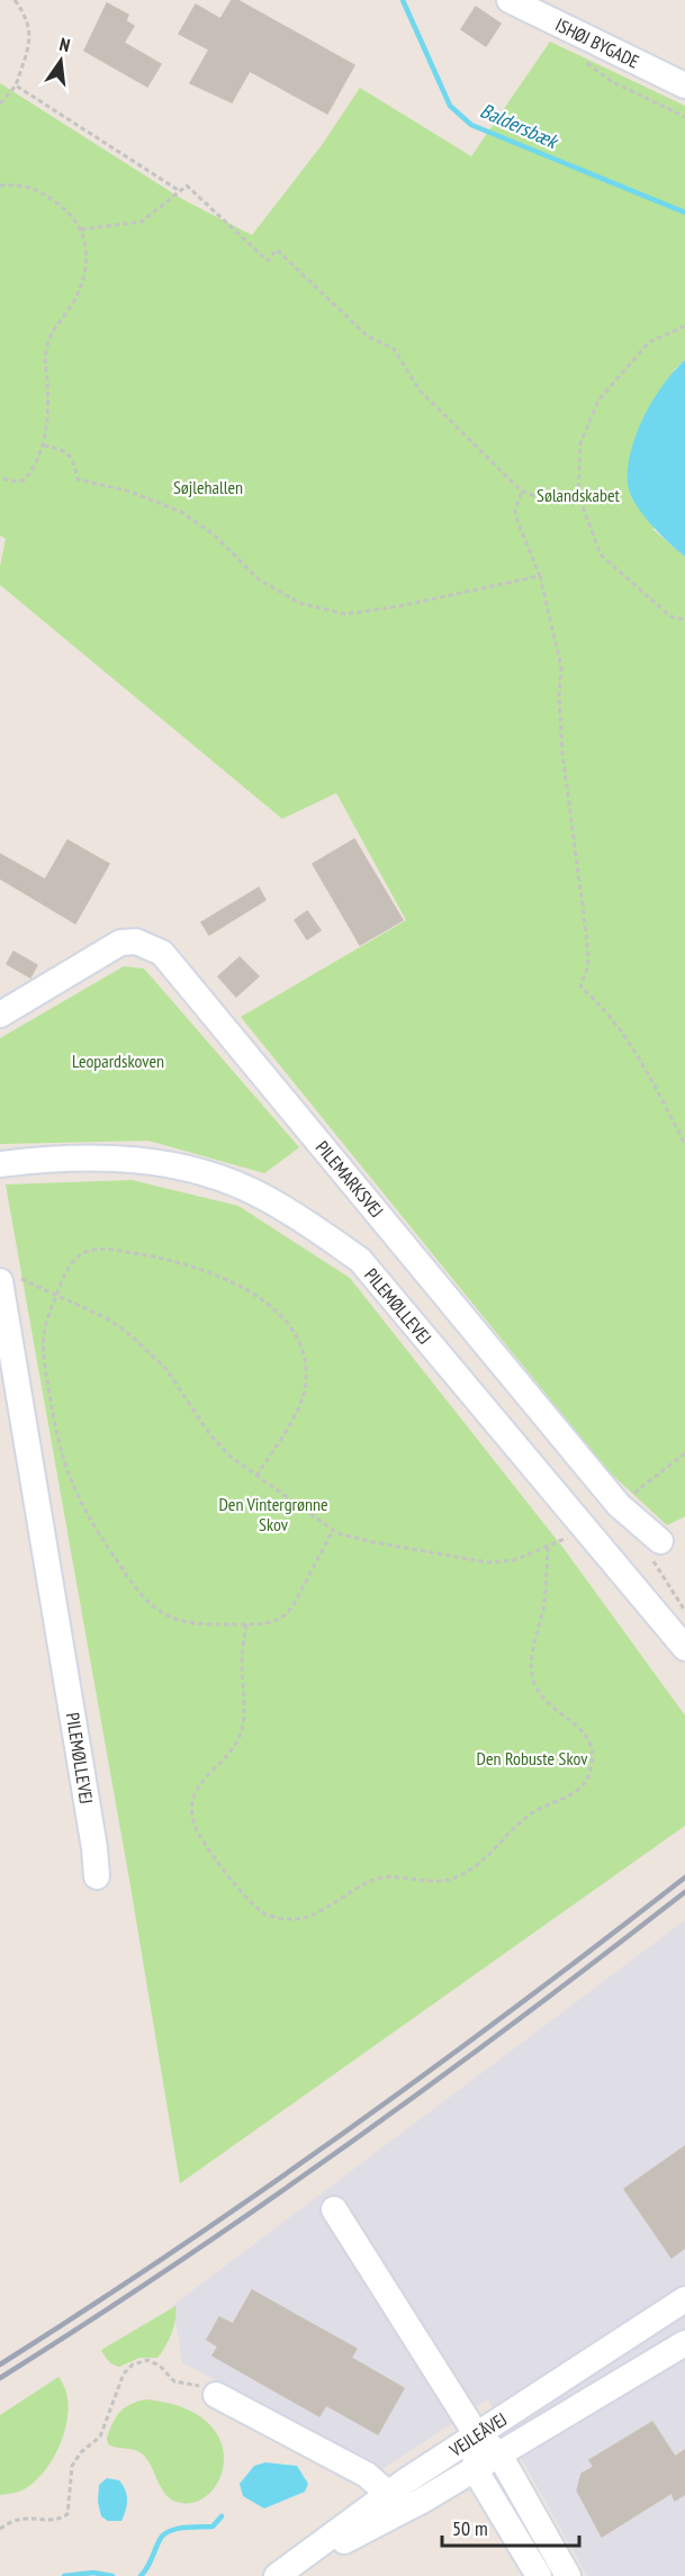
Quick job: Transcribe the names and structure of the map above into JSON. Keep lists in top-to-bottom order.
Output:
{
  "streets": {
    "street": [
      "ISHØJ BYGADE",
      "PILEMARKSVEJ",
      "PILEMØLLEVEJ",
      "VEJLEÅVEJ"
    ]
  },
  "water": ["Baldersbæk"],
  "parks": [
    "Søjlehallen",
    "Sølandskabet",
    "Leopardskoven",
    "Den Vintergrønne Skov",
    "Den Robuste Skov"
  ],
  "scale_bar": "50 m",
  "north": "top"
}
